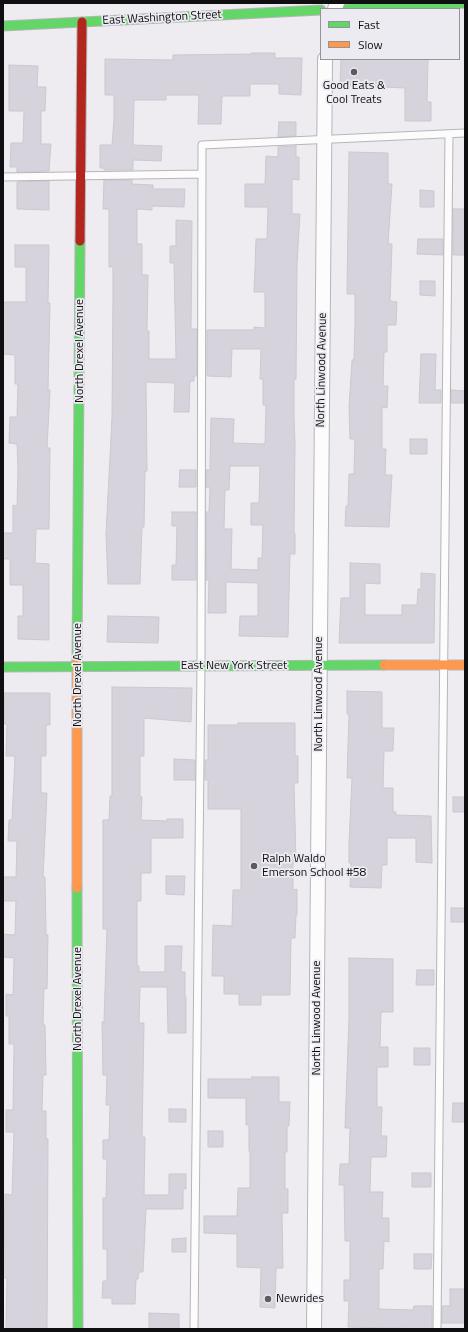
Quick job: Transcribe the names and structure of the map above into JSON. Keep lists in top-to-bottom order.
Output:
{
  "streets": {
    "street": [
      "East Washington Street",
      "North Drexel Avenue",
      "North Linwood Avenue",
      "East New York Street"
    ]
  },
  "crossings": [
    ["East Washington Street", "North Drexel Avenue"],
    ["North Drexel Avenue", "East New York Street"],
    ["North Linwood Avenue", "East New York Street"]
  ],
  "places": ["Good Eats & Cool Treats", "Ralph Waldo Emerson School #58", "Newrides"],
  "legend": ["Fast", "Slow"]
}
